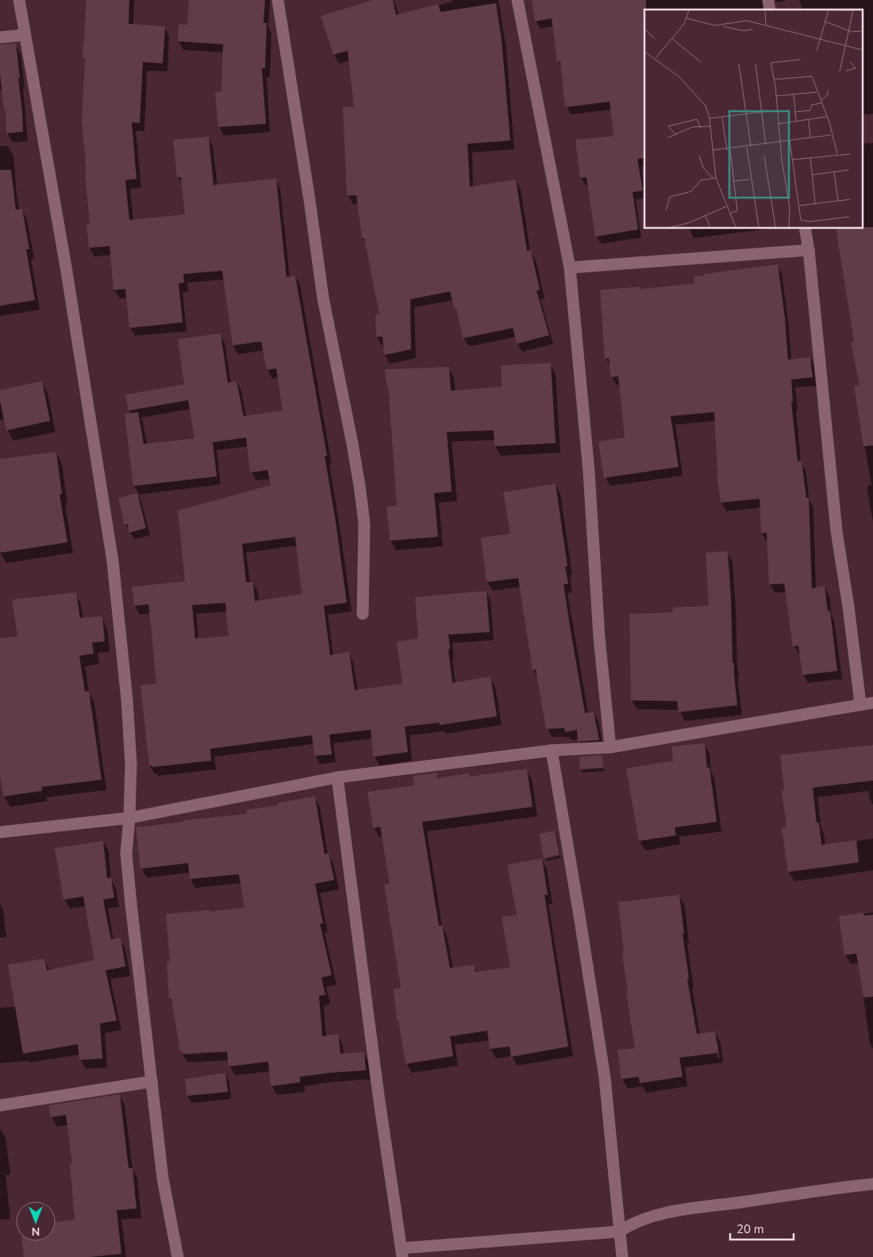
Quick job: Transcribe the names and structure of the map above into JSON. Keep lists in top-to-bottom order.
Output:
{
  "scale_bar": "20 m",
  "north": "bottom"
}
